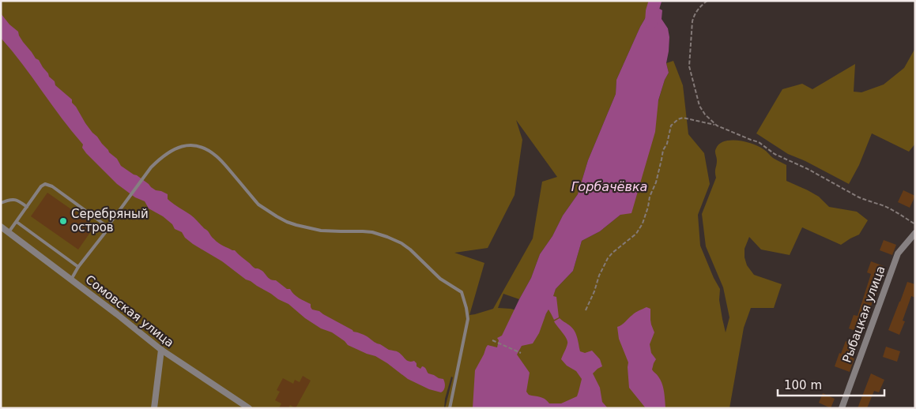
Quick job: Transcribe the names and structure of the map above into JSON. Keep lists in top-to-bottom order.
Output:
{
  "streets": {
    "street": ["Сомовская улица", "Рыбацкая улица"]
  },
  "water": ["Горбачёвка"],
  "places": ["Серебряный остров"],
  "scale_bar": "100 m"
}
